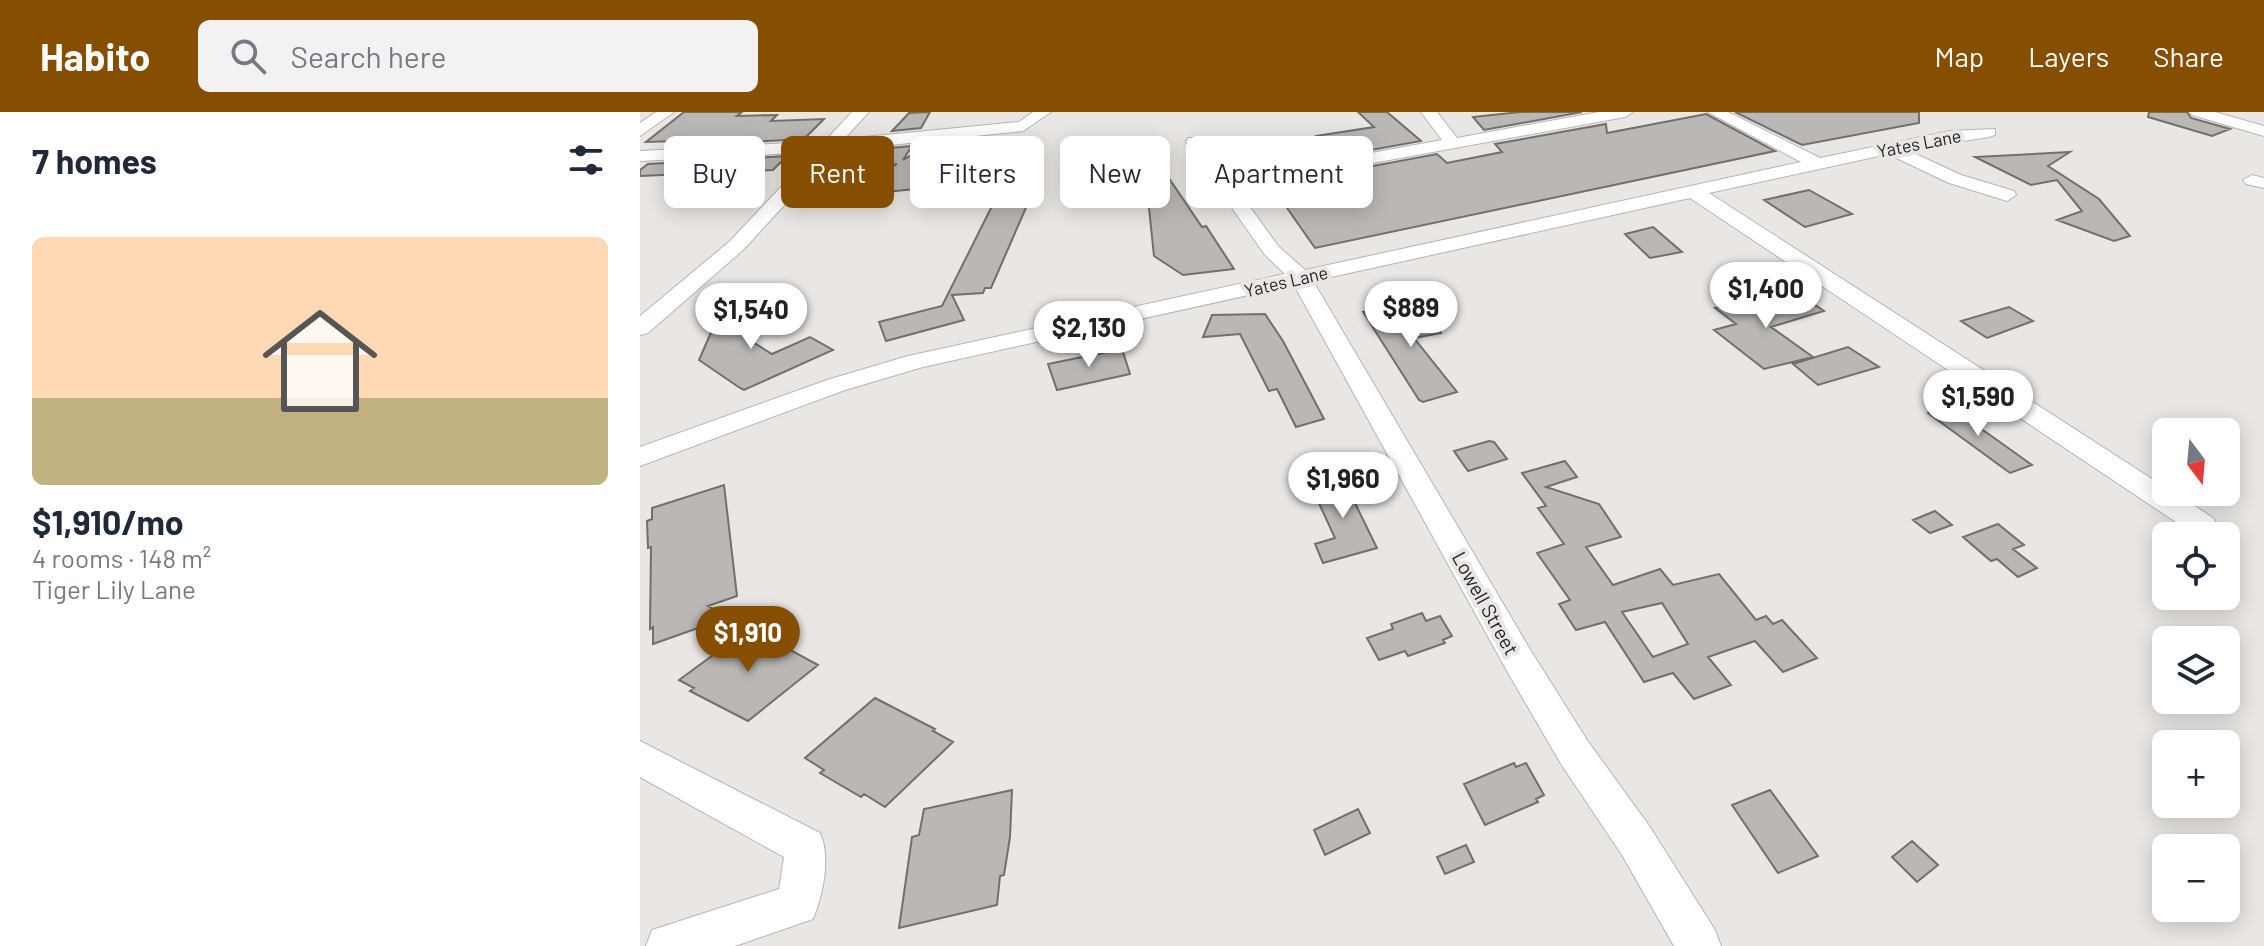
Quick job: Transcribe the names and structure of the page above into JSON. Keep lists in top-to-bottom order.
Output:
{
  "streets": {
    "street": ["Yates Lane", "Lowell Street"]
  },
  "crossings": [
    ["Yates Lane", "Lowell Street"]
  ],
  "north": "bottom",
  "page": {
    "header": "Habito",
    "search": "Search here",
    "nav": ["Map", "Layers", "Share"],
    "heading": "7 homes",
    "chip": [
      "Buy",
      "Rent",
      "Filters",
      "New",
      "Apartment"
    ],
    "list": [
      {
        "name": "$1,910/mo",
        "note": "4 rooms · 148 m² · Tiger Lily Lane"
      }
    ],
    "price": [
      "$1,400",
      "$889",
      "$1,540",
      "$2,130",
      "$1,590",
      "$1,960",
      "$1,910"
    ],
    "map_buttons": ["+", "−"]
  }
}
